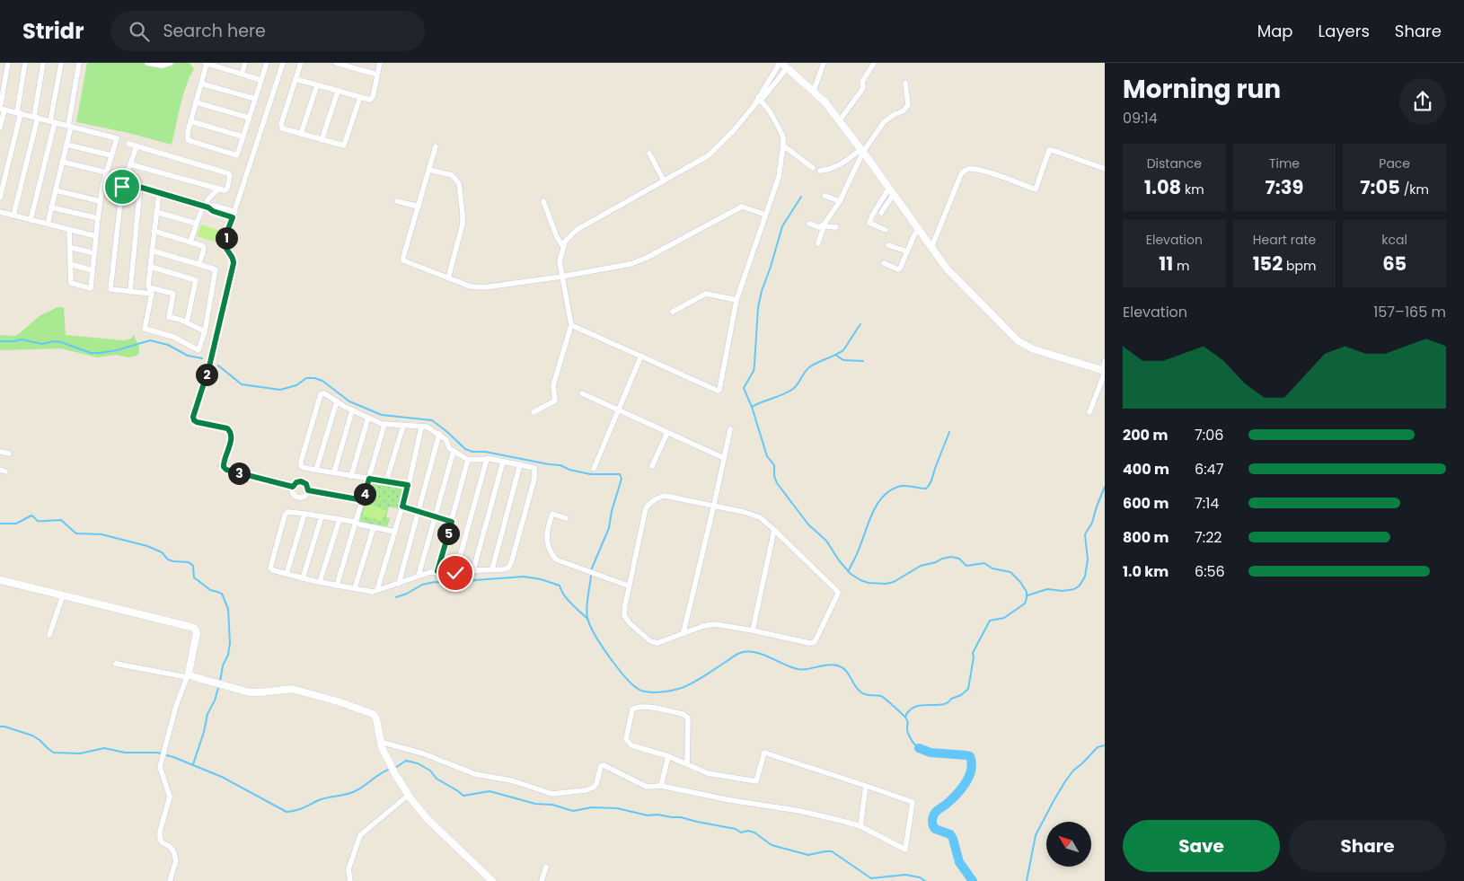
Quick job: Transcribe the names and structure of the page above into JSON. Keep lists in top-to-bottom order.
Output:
{
  "north": "top left",
  "page": {
    "header": "Stridr",
    "search": "Search here",
    "nav": ["Map", "Layers", "Share"],
    "heading": ["Morning run", "09:14"],
    "stats": [
      ["Distance", "1.08 km"],
      ["Time", "7:39"],
      ["Pace", "7:05 /km"],
      ["Elevation", "11 m"],
      ["Heart rate", "152 bpm"],
      ["kcal", "65"]
    ],
    "pins": [
      "1",
      "2",
      "3",
      "4",
      "5"
    ],
    "chart": ["Elevation", "157–165 m"],
    "list": [
      {
        "name": "200 m",
        "note": "7:06"
      },
      {
        "name": "400 m",
        "note": "6:47"
      },
      {
        "name": "600 m",
        "note": "7:14"
      },
      {
        "name": "800 m",
        "note": "7:22"
      },
      {
        "name": "1.0 km",
        "note": "6:56"
      }
    ],
    "buttons": ["Save", "Share"]
  }
}
